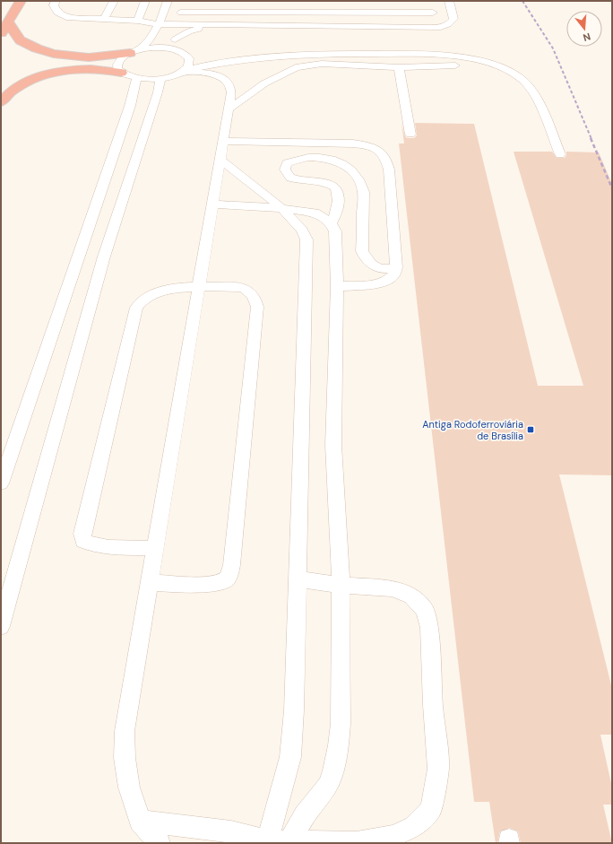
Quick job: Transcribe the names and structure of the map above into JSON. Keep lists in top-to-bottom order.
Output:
{
  "places": {
    "transit": ["Antiga Rodoferroviária de Brasília"]
  },
  "north": "bottom"
}
